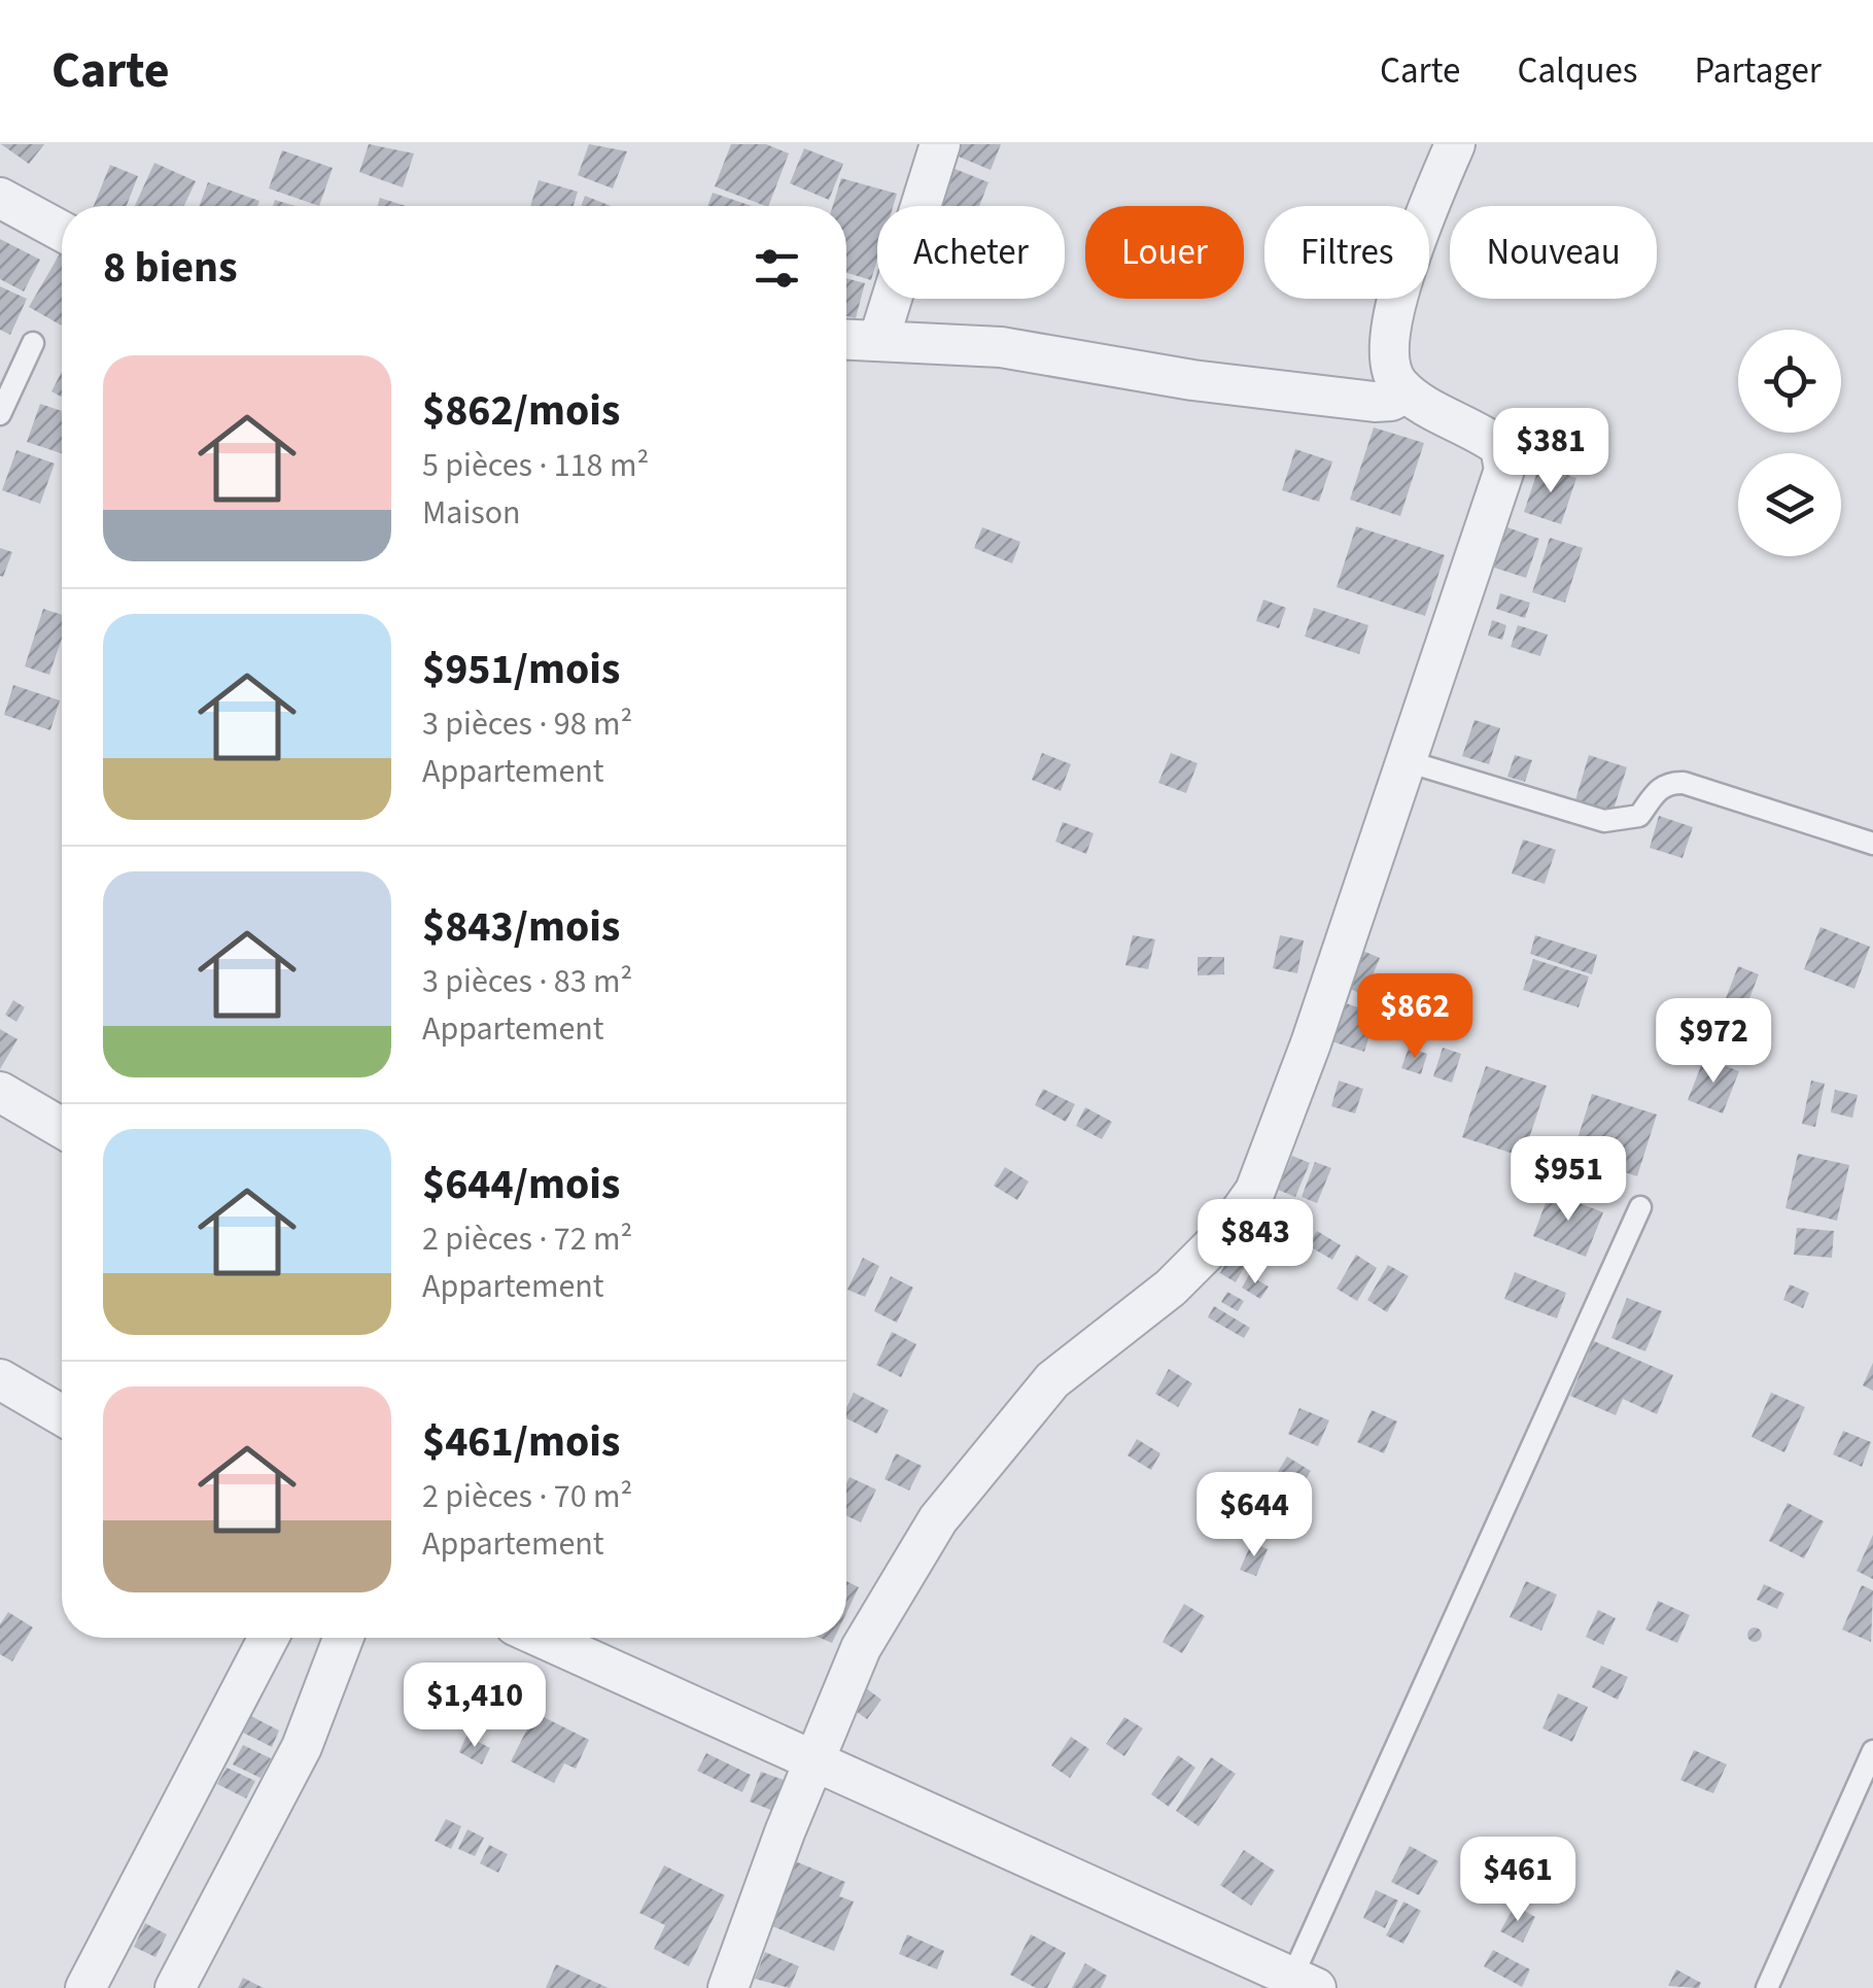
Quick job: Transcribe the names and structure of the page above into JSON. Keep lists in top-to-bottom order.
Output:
{
  "page": {
    "header": "Carte",
    "nav": ["Carte", "Calques", "Partager"],
    "chip": [
      "Acheter",
      "Louer",
      "Filtres",
      "Nouveau"
    ],
    "heading": "8 biens",
    "list": [
      {
        "name": "$862/mois",
        "note": "5 pièces · 118 m² · Maison"
      },
      {
        "name": "$951/mois",
        "note": "3 pièces · 98 m² · Appartement"
      },
      {
        "name": "$843/mois",
        "note": "3 pièces · 83 m² · Appartement"
      },
      {
        "name": "$644/mois",
        "note": "2 pièces · 72 m² · Appartement"
      },
      {
        "name": "$461/mois",
        "note": "2 pièces · 70 m² · Appartement"
      }
    ],
    "price": [
      "$381",
      "$862",
      "$972",
      "$951",
      "$843",
      "$644",
      "$1,410",
      "$461"
    ]
  }
}
